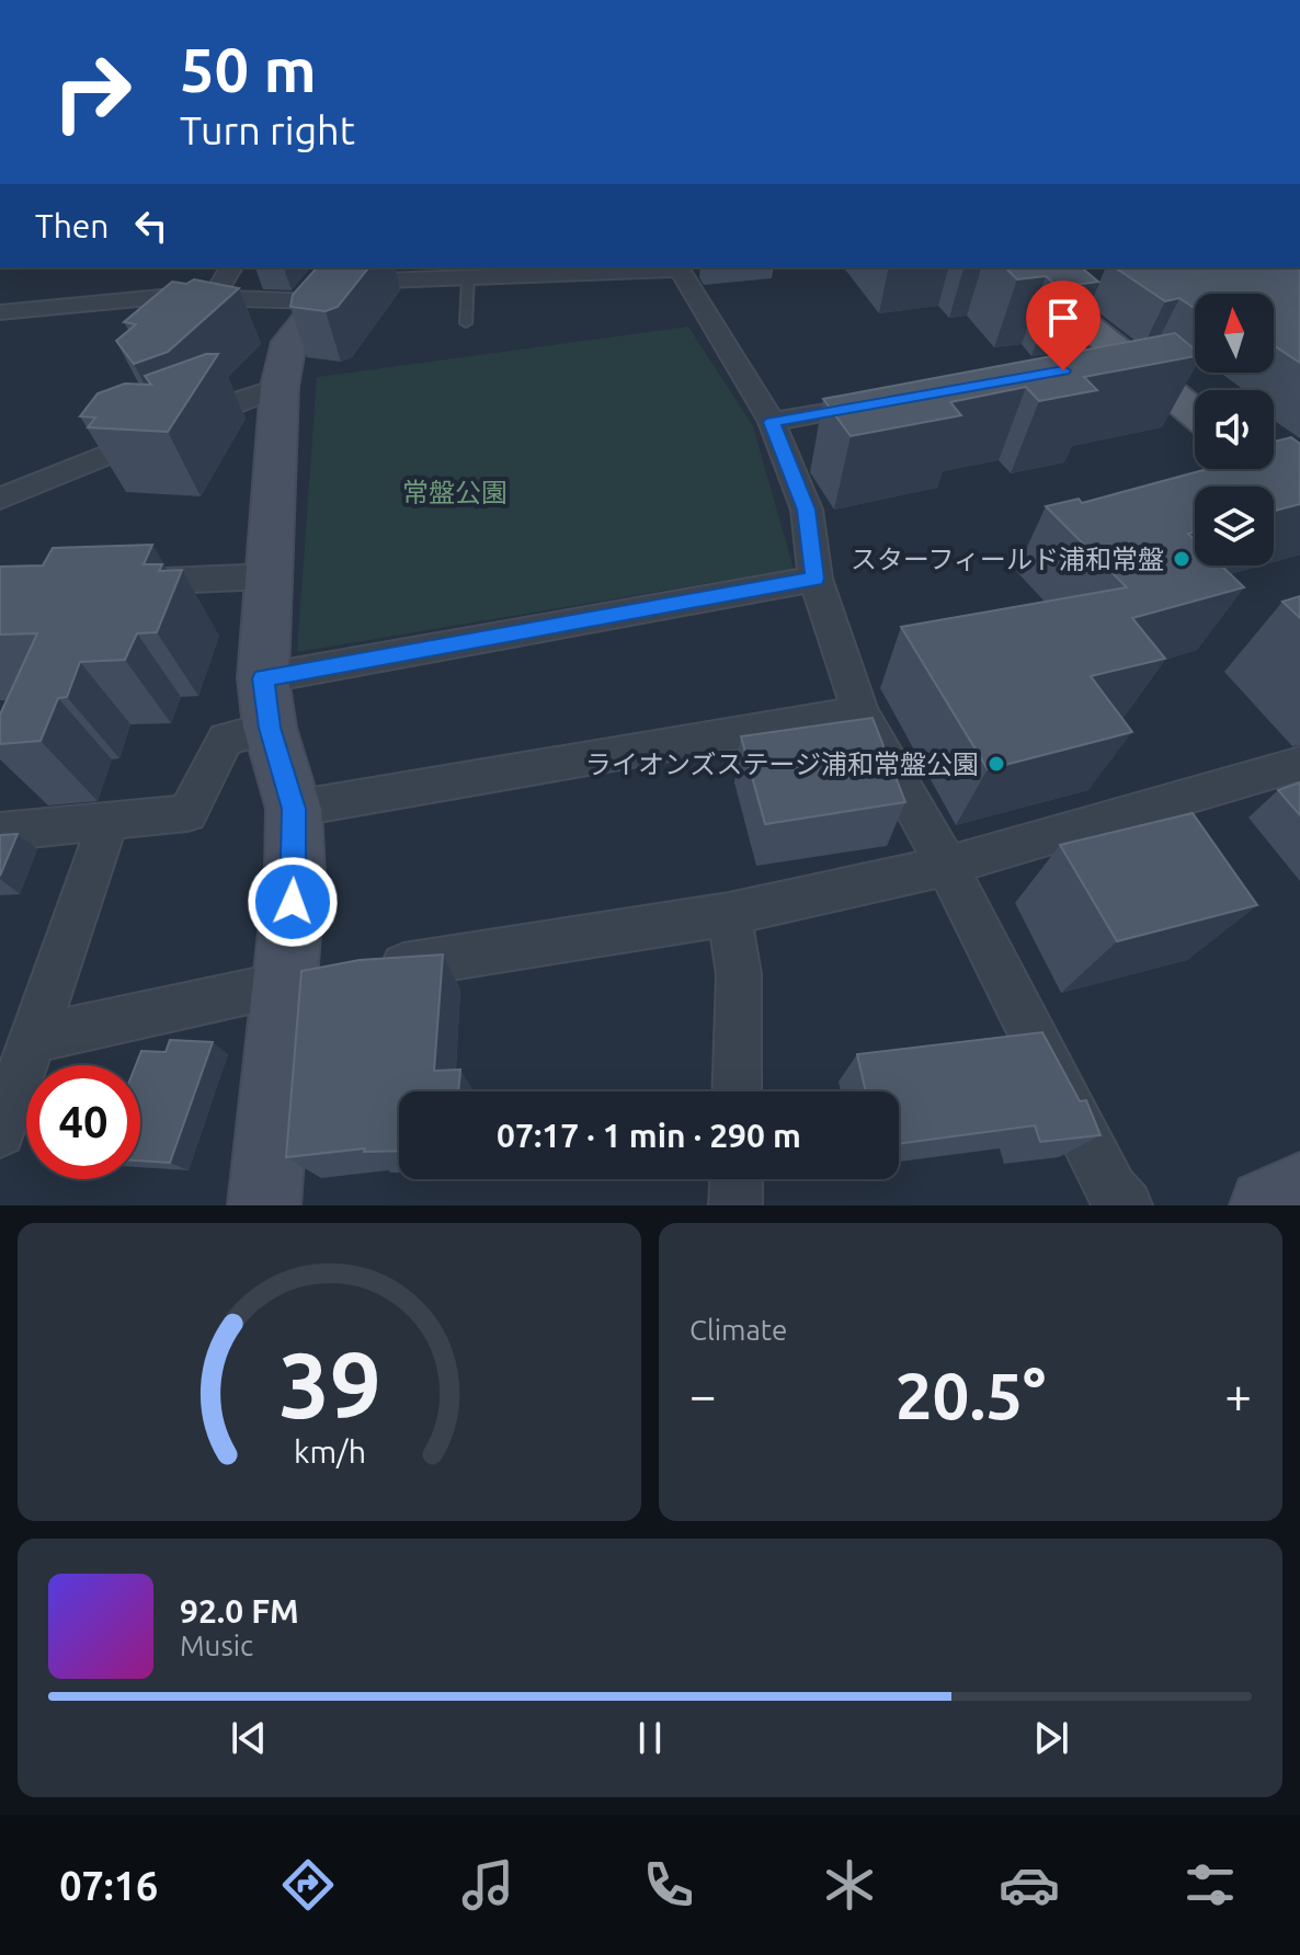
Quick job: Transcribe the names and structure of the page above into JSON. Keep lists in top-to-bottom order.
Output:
{
  "parks": ["常盤公園"],
  "places": ["スターフィールド浦和常盤", "ライオンズステージ浦和常盤公園"],
  "north": "top",
  "page": {
    "turn": ["50 m", "Turn right"],
    "then": "Then",
    "limit": "40",
    "trip": "07:17 · 1 min · 290 m",
    "tile": "Climate",
    "heat": ["−", "20.5°", "+"],
    "song": ["92.0 FM", "Music"],
    "tabs": "07:16",
    "gauge": ["39", "km/h"]
  }
}
